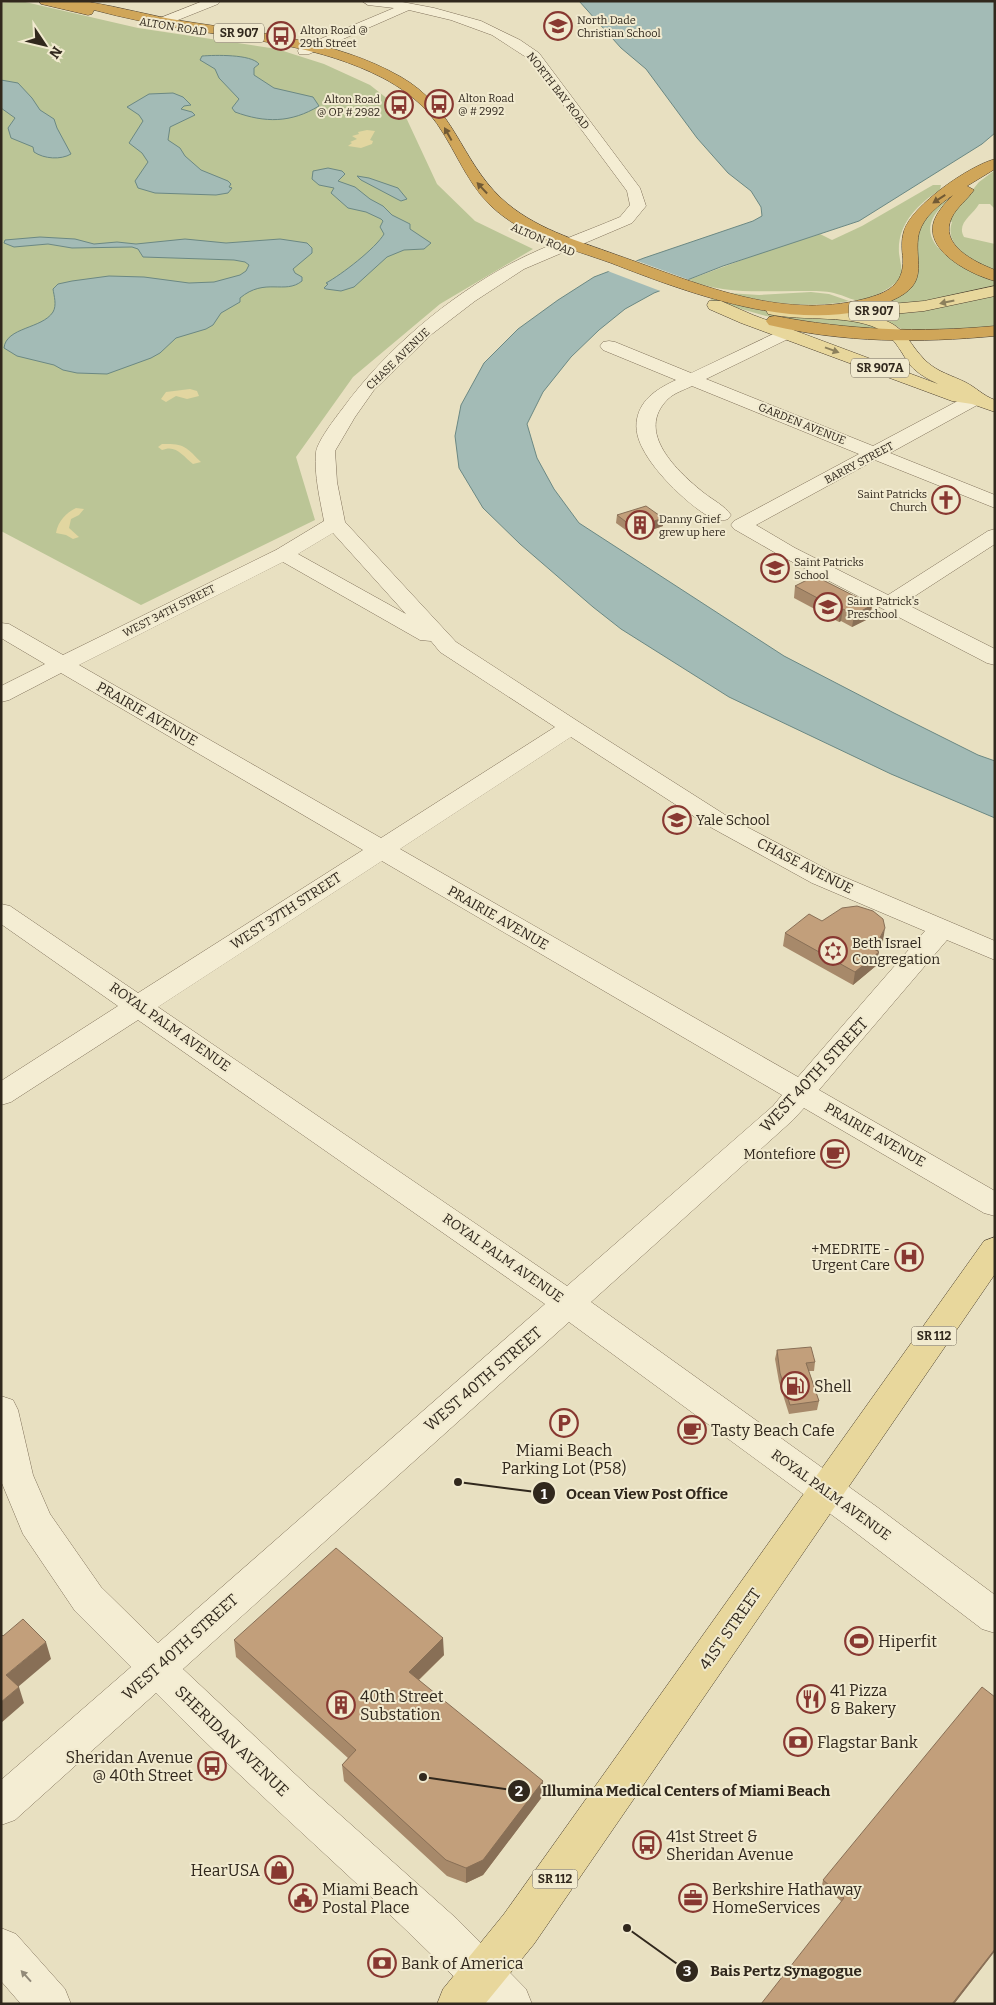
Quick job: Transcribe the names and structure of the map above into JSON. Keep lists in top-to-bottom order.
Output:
{
  "streets": {
    "highway": ["ALTON ROAD", "SR 907"],
    "main road": ["SR 907A", "SR 112", "41ST STREET"],
    "street": [
      "NORTH BAY ROAD",
      "CHASE AVENUE",
      "GARDEN AVENUE",
      "BARRY STREET",
      "WEST 34TH STREET",
      "PRAIRIE AVENUE",
      "WEST 37TH STREET",
      "ROYAL PALM AVENUE",
      "WEST 40TH STREET",
      "SHERIDAN AVENUE"
    ]
  },
  "crossings": [
    ["ALTON ROAD", "SR 907"],
    ["ALTON ROAD", "NORTH BAY ROAD"],
    ["ALTON ROAD", "CHASE AVENUE"],
    ["ALTON ROAD", "BARRY STREET"],
    ["NORTH BAY ROAD", "CHASE AVENUE"],
    ["CHASE AVENUE", "WEST 34TH STREET"],
    ["CHASE AVENUE", "WEST 37TH STREET"],
    ["CHASE AVENUE", "WEST 40TH STREET"],
    ["GARDEN AVENUE", "BARRY STREET"],
    ["WEST 34TH STREET", "PRAIRIE AVENUE"],
    ["PRAIRIE AVENUE", "WEST 37TH STREET"],
    ["PRAIRIE AVENUE", "WEST 40TH STREET"],
    ["WEST 37TH STREET", "ROYAL PALM AVENUE"],
    ["ROYAL PALM AVENUE", "WEST 40TH STREET"],
    ["ROYAL PALM AVENUE", "41ST STREET"],
    ["WEST 40TH STREET", "SHERIDAN AVENUE"],
    ["41ST STREET", "SHERIDAN AVENUE"]
  ],
  "places": {
    "school or university": [
      "North Dade Christian School",
      "Saint Patricks School",
      "Saint Patrick's Preschool",
      "Yale School"
    ],
    "bus stop": [
      "Alton Road @ 29th Street",
      "Alton Road @ # 2992",
      "Alton Road @ OP # 2982",
      "Sheridan Avenue @ 40th Street",
      "41st Street & Sheridan Avenue"
    ],
    "church": ["Saint Patricks Church"],
    "building": ["Danny Grief grew up here", "40th Street Substation"],
    "synagogue": ["Beth Israel Congregation"],
    "cafe": ["Montefiore", "Tasty Beach Cafe"],
    "hospital": ["+MEDRITE - Urgent Care"],
    "fuel station": ["Shell"],
    "parking": ["Miami Beach Parking Lot (P58)"],
    "other": ["Ocean View Post Office", "Illumina Medical Centers of Miami Beach", "Bais Pertz Synagogue"],
    "sports": ["Hiperfit"],
    "restaurant": ["41 Pizza & Bakery"],
    "bank": ["Flagstar Bank", "Bank of America"],
    "shop": ["HearUSA"],
    "public building": ["Miami Beach Postal Place"],
    "office": ["Berkshire Hathaway HomeServices"]
  },
  "north": "bottom right"
}
